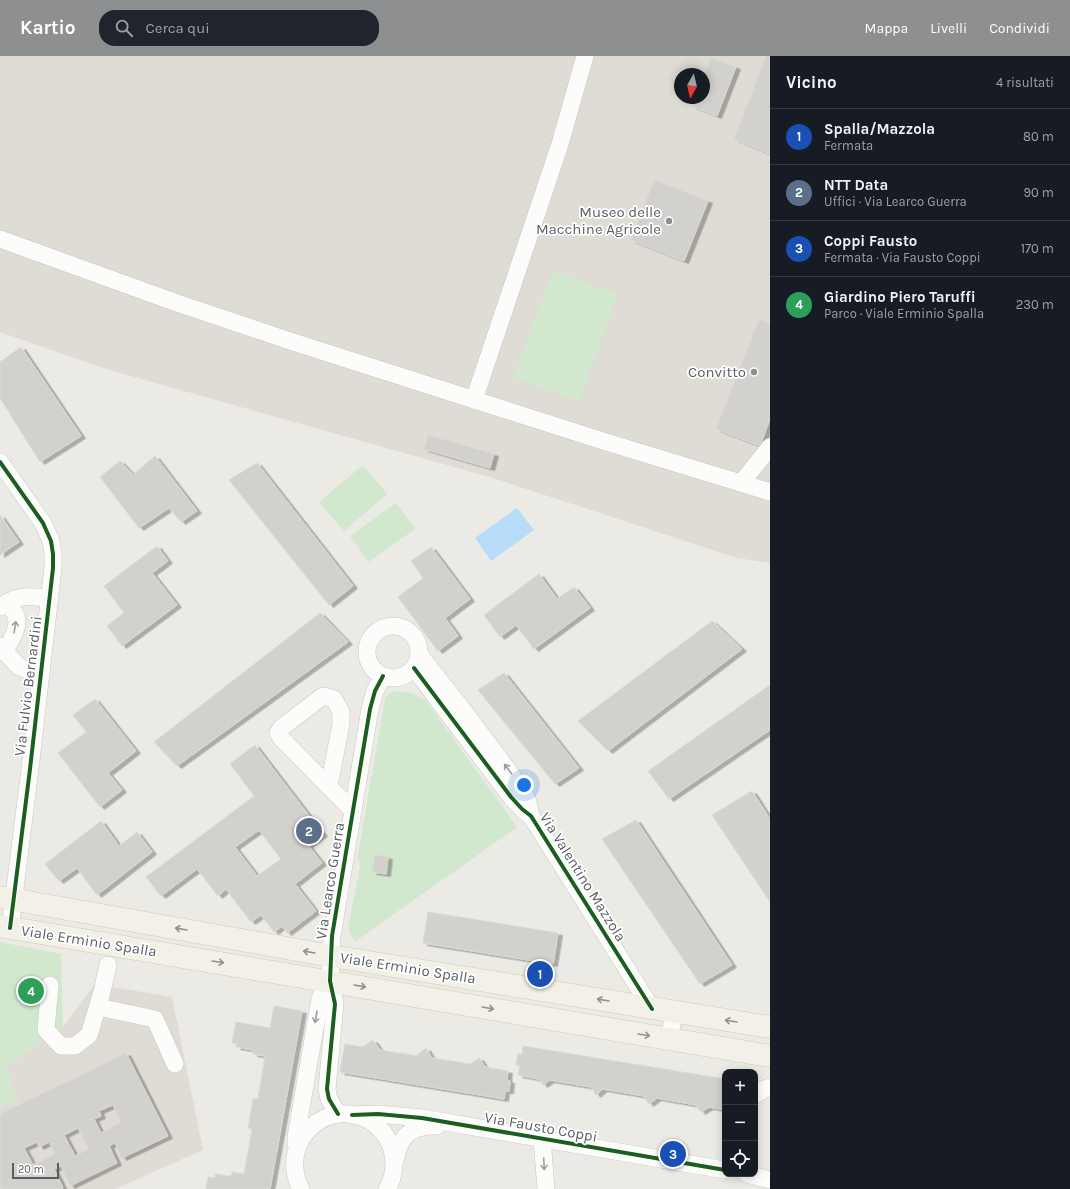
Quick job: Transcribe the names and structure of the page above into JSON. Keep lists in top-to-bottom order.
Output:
{
  "streets": {
    "main road": ["Viale Erminio Spalla"],
    "street": [
      "Via Fulvio Bernardini",
      "Via Valentino Mazzola",
      "Via Learco Guerra",
      "Via Fausto Coppi"
    ]
  },
  "crossings": [
    ["Via Fulvio Bernardini", "Viale Erminio Spalla"],
    ["Via Valentino Mazzola", "Via Learco Guerra"],
    ["Via Valentino Mazzola", "Viale Erminio Spalla"],
    ["Via Learco Guerra", "Viale Erminio Spalla"],
    ["Via Learco Guerra", "Via Fausto Coppi"]
  ],
  "places": ["Museo delle Macchine Agricole", "Convitto"],
  "scale_bar": "20 m",
  "north": "bottom",
  "page": {
    "header": "Kartio",
    "search": "Cerca qui",
    "nav": ["Mappa", "Livelli", "Condividi"],
    "heading": ["Vicino", "4 risultati"],
    "list": [
      {
        "mark": "1",
        "name": "Spalla/Mazzola",
        "note": "Fermata",
        "value": "80 m"
      },
      {
        "mark": "2",
        "name": "NTT Data",
        "note": "Uffici · Via Learco Guerra",
        "value": "90 m"
      },
      {
        "mark": "3",
        "name": "Coppi Fausto",
        "note": "Fermata · Via Fausto Coppi",
        "value": "170 m"
      },
      {
        "mark": "4",
        "name": "Giardino Piero Taruffi",
        "note": "Parco · Viale Erminio Spalla",
        "value": "230 m"
      }
    ],
    "pins": [
      "2",
      "1",
      "4",
      "3"
    ],
    "map_buttons": ["+", "−"],
    "scale": "20 m"
  }
}
